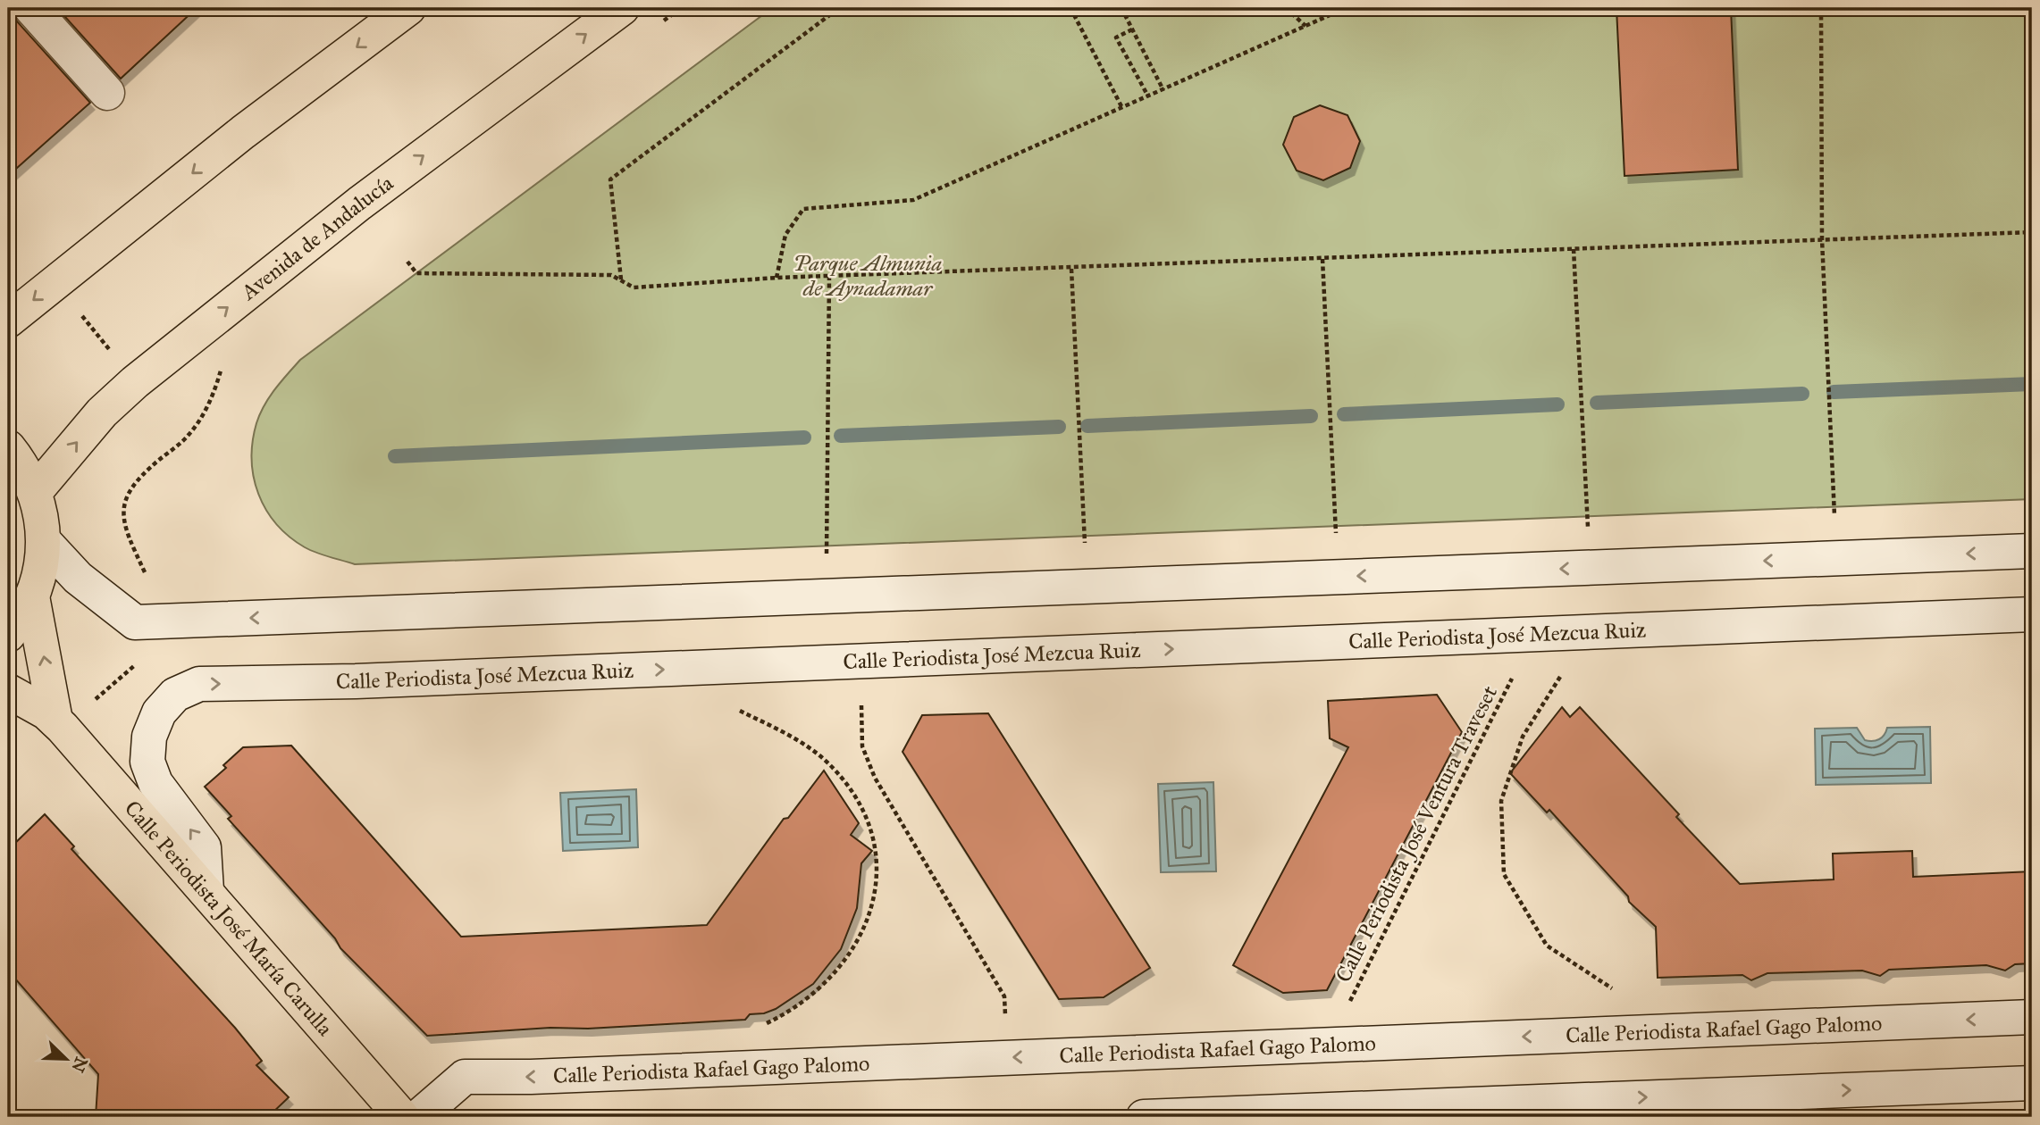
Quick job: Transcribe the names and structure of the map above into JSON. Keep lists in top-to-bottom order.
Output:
{
  "streets": {
    "main road": ["Avenida de Andalucía", "Calle Periodista José María Carulla"],
    "street": ["Calle Periodista José Mezcua Ruiz", "Calle Periodista Rafael Gago Palomo"],
    "path": ["Calle Periodista José Ventura Traveset"]
  },
  "crossings": [
    ["Calle Periodista José Mezcua Ruiz", "Calle Periodista José María Carulla"]
  ],
  "parks": ["Parque Almunia de Aynadamar"],
  "north": "bottom right"
}
